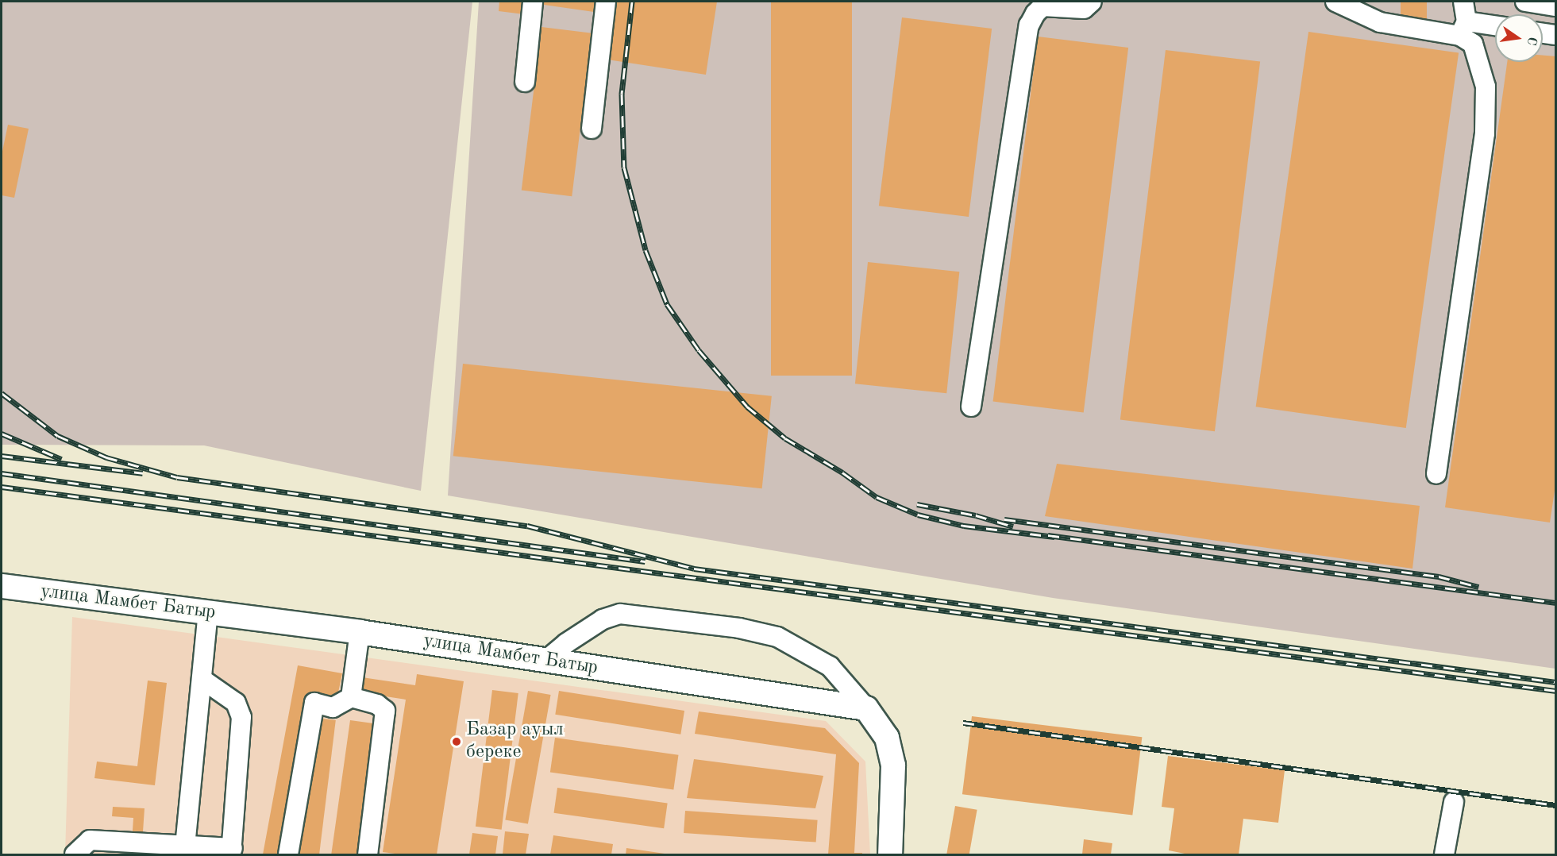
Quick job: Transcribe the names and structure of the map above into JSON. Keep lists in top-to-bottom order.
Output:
{
  "streets": {
    "main road": ["улица Мамбет Батыр"]
  },
  "places": ["Базар ауыл береке"],
  "north": "right"
}
